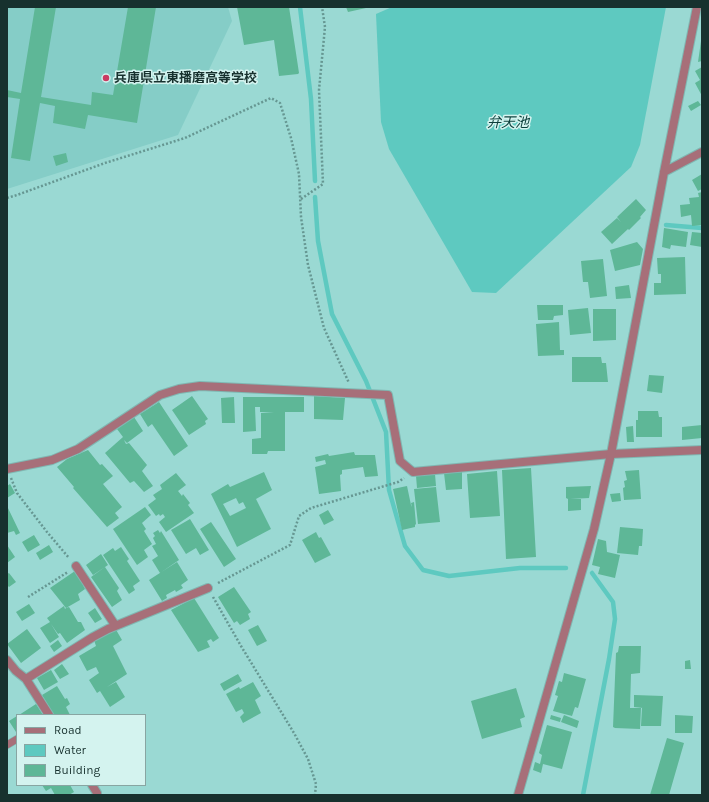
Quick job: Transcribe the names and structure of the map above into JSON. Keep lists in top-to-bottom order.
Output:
{
  "water": ["弁天池"],
  "places": ["兵庫県立東播磨高等学校"],
  "legend": ["Road", "Water", "Building"]
}
